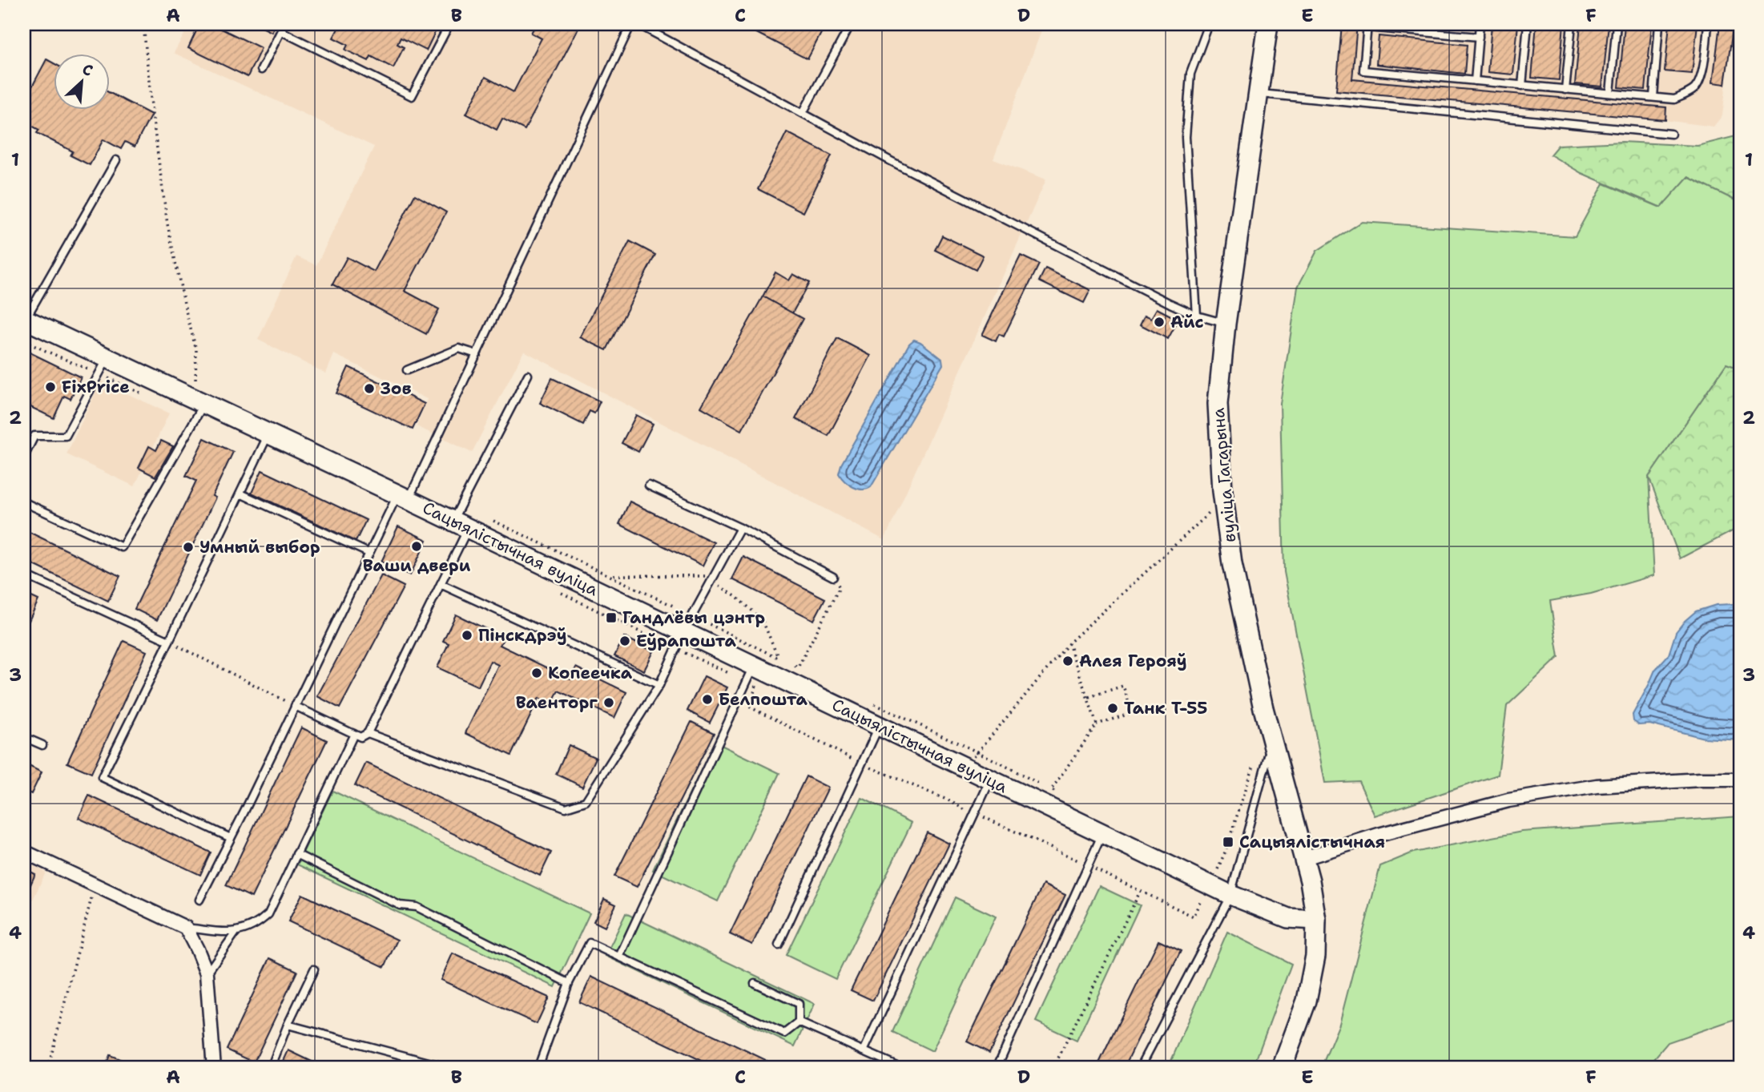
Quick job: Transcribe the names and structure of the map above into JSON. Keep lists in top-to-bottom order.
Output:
{
  "streets": {
    "main road": ["вуліца Гагарына", "Сацыялістычная вуліца"]
  },
  "crossings": [
    ["вуліца Гагарына", "Сацыялістычная вуліца"]
  ],
  "places": {
    "other": [
      "Айс",
      "FixPrice",
      "Зов",
      "Ваши двери",
      "Умный выбор",
      "Пінскдрэў",
      "Еўрапошта",
      "Алея Герояў",
      "Копеечка",
      "Белпошта",
      "Ваенторг",
      "Танк Т-55"
    ],
    "transit": ["Гандлёвы цэнтр", "Сацыялістычная"]
  },
  "north": "top right",
  "grid": {
    "columns": [
      "A",
      "B",
      "C",
      "D",
      "E",
      "F"
    ],
    "rows": [
      "1",
      "2",
      "3",
      "4"
    ]
  }
}
